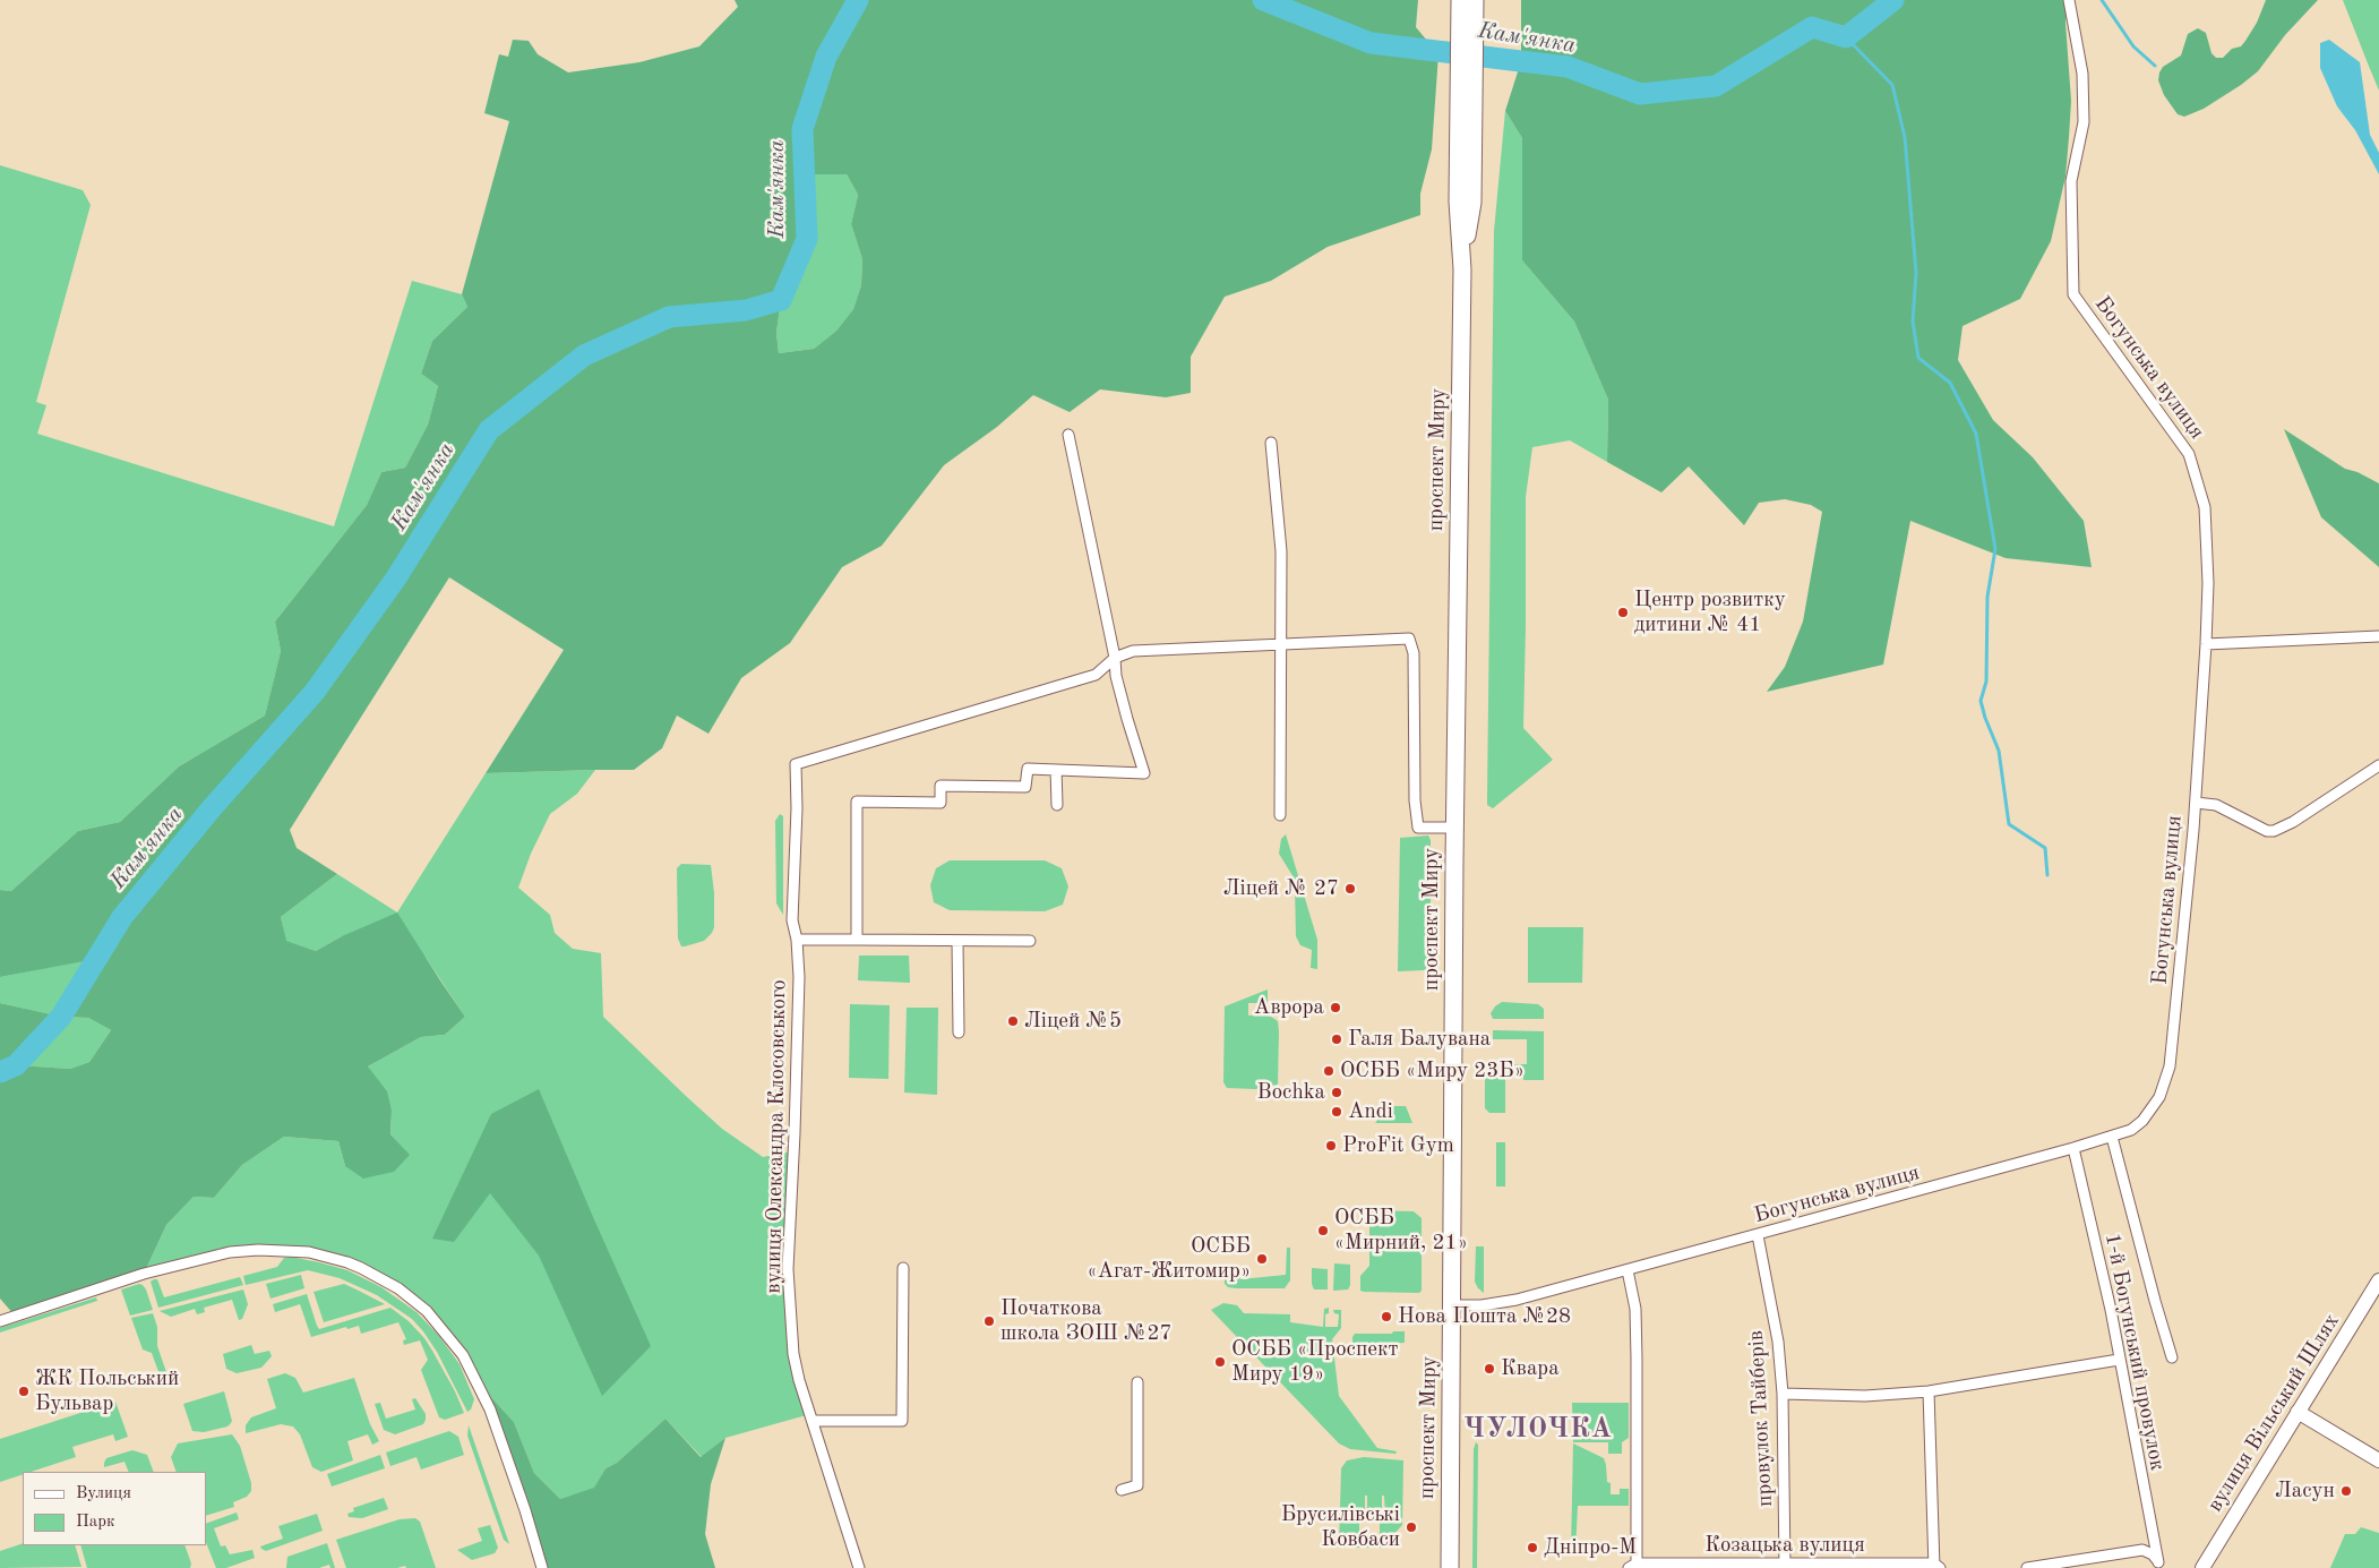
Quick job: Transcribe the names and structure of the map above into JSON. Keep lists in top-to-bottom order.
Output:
{
  "streets": {
    "main road": ["проспект Миру"],
    "street": [
      "Богунська вулиця",
      "вулиця Олександра Клосовського",
      "1-й Богунський провулок",
      "вулиця Вільський Шлях",
      "провулок Тайберів",
      "Козацька вулиця"
    ]
  },
  "crossings": [
    ["Богунська вулиця", "проспект Миру"],
    ["Богунська вулиця", "1-й Богунський провулок"],
    ["Богунська вулиця", "провулок Тайберів"],
    ["провулок Тайберів", "Козацька вулиця"]
  ],
  "districts": ["ЧУЛОЧКА"],
  "water": ["Кам'янка"],
  "places": [
    "Центр розвитку дитини № 41",
    "Ліцей № 27",
    "Аврора",
    "Ліцей №5",
    "Галя Балувана",
    "ОСББ «Миру 23Б»",
    "Bochka",
    "Andi",
    "ProFit Gym",
    "ОСББ «Мирний, 21»",
    "ОСББ «Агат-Житомир»",
    "Нова Пошта №28",
    "Початкова школа ЗОШ №27",
    "ОСББ «Проспект Миру 19»",
    "Квара",
    "ЖК Польський Бульвар",
    "Ласун",
    "Брусилівські Ковбаси",
    "Дніпро-М"
  ],
  "legend": ["Вулиця", "Парк"]
}
